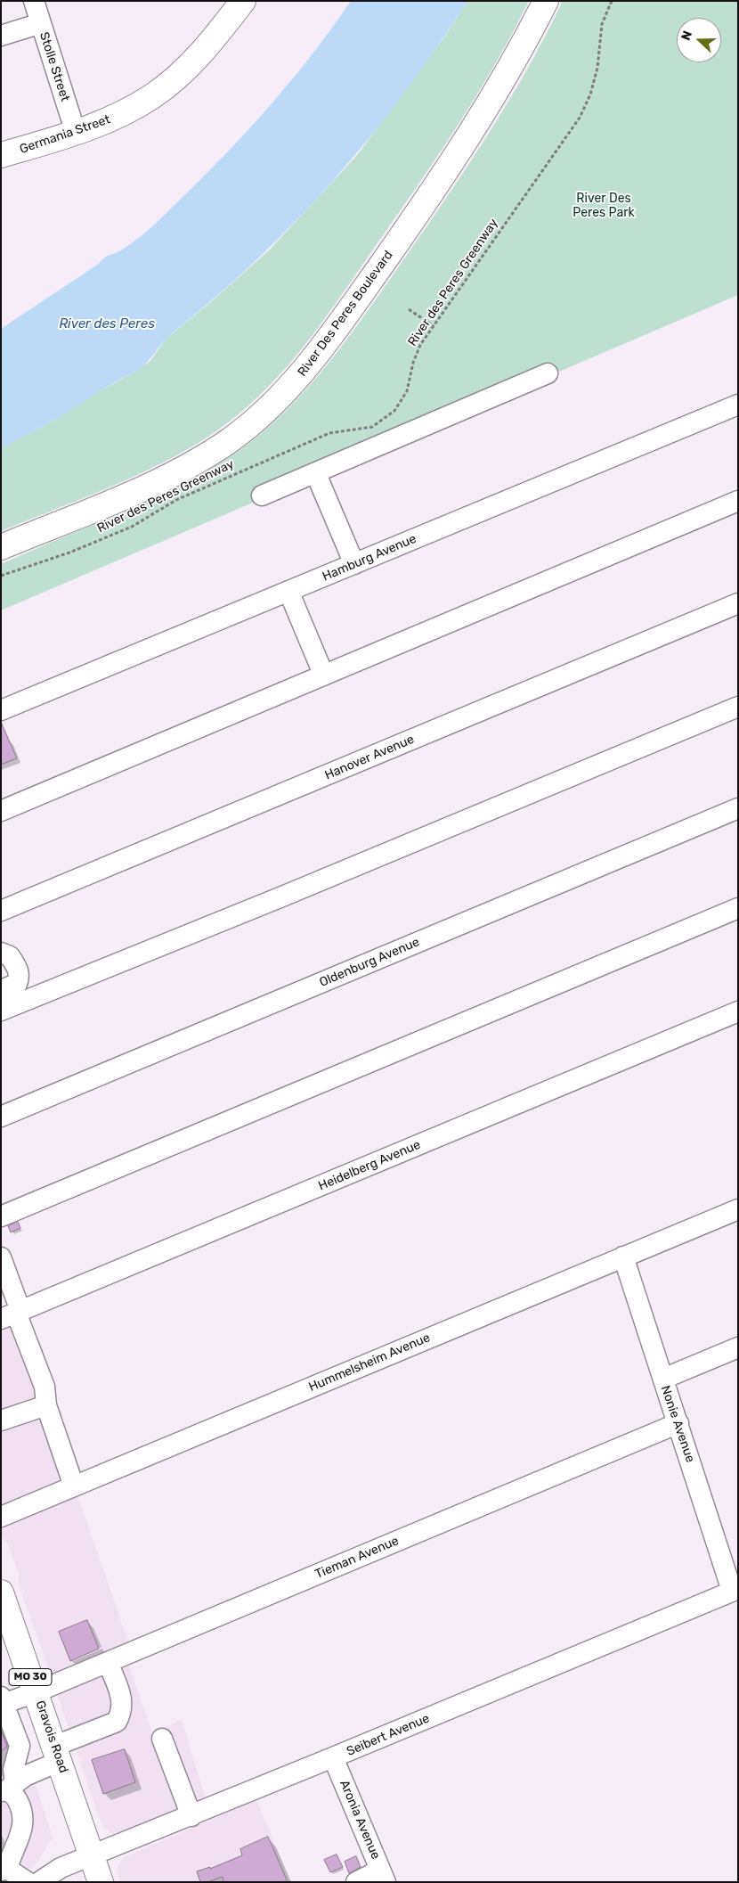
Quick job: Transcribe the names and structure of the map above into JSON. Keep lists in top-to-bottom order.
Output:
{
  "streets": {
    "main road": [
      "Germania Street",
      "River Des Peres Boulevard",
      "MO 30",
      "Gravois Road"
    ],
    "street": [
      "Stolle Street",
      "Hamburg Avenue",
      "Hanover Avenue",
      "Oldenburg Avenue",
      "Heidelberg Avenue",
      "Hummelsheim Avenue",
      "Nonie Avenue",
      "Tieman Avenue",
      "Seibert Avenue",
      "Aronia Avenue"
    ],
    "path": ["River des Peres Greenway"]
  },
  "crossings": [
    ["Stolle Street", "Germania Street"],
    ["Hummelsheim Avenue", "Nonie Avenue"],
    ["Nonie Avenue", "Tieman Avenue"],
    ["Nonie Avenue", "Seibert Avenue"],
    ["Tieman Avenue", "Gravois Road"],
    ["Seibert Avenue", "Gravois Road"],
    ["Seibert Avenue", "Aronia Avenue"]
  ],
  "water": ["River des Peres"],
  "parks": ["River Des Peres Park"],
  "north": "left"
}
